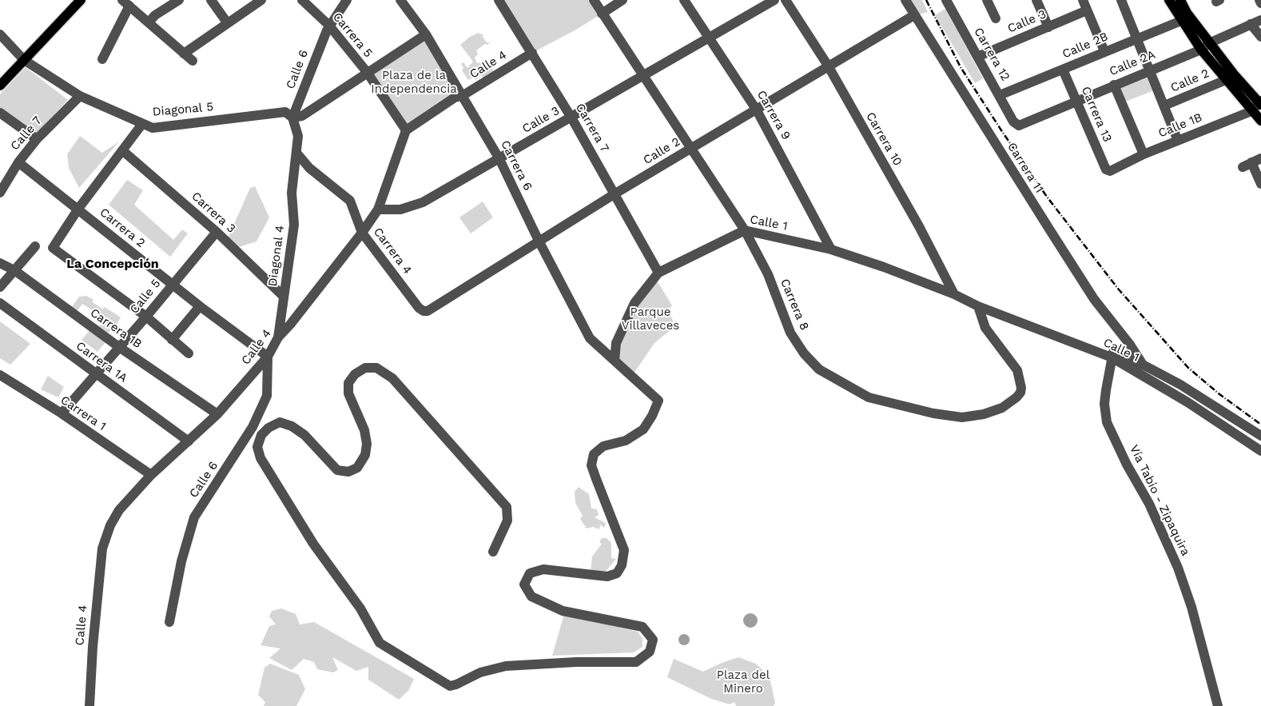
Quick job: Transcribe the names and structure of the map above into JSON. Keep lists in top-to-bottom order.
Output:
{
  "streets": {
    "street": [
      "Calle 3",
      "Carrera 5",
      "Calle 2B",
      "Carrera 12",
      "Calle 2A",
      "Calle 4",
      "Calle 6",
      "Calle 2",
      "Diagonal 5",
      "Carrera 13",
      "Carrera 9",
      "Calle 1B",
      "Carrera 7",
      "Calle 7",
      "Carrera 10",
      "Carrera 6",
      "Carrera 11",
      "Carrera 3",
      "Calle 1",
      "Carrera 2",
      "Carrera 4",
      "Diagonal 4",
      "Calle 5",
      "Carrera 8",
      "Carrera 1B",
      "Carrera 1A",
      "Carrera 1",
      "Vía Tabio - Zipaquira"
    ]
  },
  "crossings": [
    ["Calle 3", "Carrera 12"],
    ["Calle 3", "Calle 4"],
    ["Calle 3", "Carrera 9"],
    ["Calle 3", "Carrera 7"],
    ["Calle 3", "Carrera 6"],
    ["Calle 3", "Carrera 8"],
    ["Carrera 5", "Calle 4"],
    ["Carrera 5", "Calle 6"],
    ["Calle 2B", "Carrera 12"],
    ["Calle 2B", "Carrera 13"],
    ["Carrera 12", "Calle 2A"],
    ["Calle 2A", "Carrera 13"],
    ["Calle 4", "Calle 6"],
    ["Calle 4", "Carrera 7"],
    ["Calle 4", "Carrera 6"],
    ["Calle 4", "Carrera 2"],
    ["Calle 4", "Carrera 4"],
    ["Calle 4", "Diagonal 4"],
    ["Calle 4", "Carrera 1B"],
    ["Calle 4", "Carrera 1A"],
    ["Calle 4", "Carrera 1"],
    ["Calle 6", "Diagonal 5"],
    ["Calle 6", "Carrera 2"],
    ["Calle 2", "Carrera 9"],
    ["Calle 2", "Carrera 7"],
    ["Calle 2", "Carrera 10"],
    ["Calle 2", "Carrera 6"],
    ["Calle 2", "Carrera 11"],
    ["Calle 2", "Carrera 4"],
    ["Calle 2", "Carrera 8"],
    ["Diagonal 5", "Calle 7"],
    ["Carrera 13", "Calle 1B"],
    ["Carrera 9", "Calle 1"],
    ["Carrera 7", "Calle 1"],
    ["Calle 7", "Carrera 2"],
    ["Carrera 10", "Calle 1"],
    ["Carrera 6", "Calle 1"],
    ["Carrera 11", "Calle 1"],
    ["Carrera 3", "Diagonal 4"],
    ["Carrera 3", "Calle 5"],
    ["Calle 1", "Carrera 8"],
    ["Calle 1", "Vía Tabio - Zipaquira"],
    ["Carrera 2", "Calle 5"],
    ["Carrera 4", "Diagonal 4"],
    ["Calle 5", "Carrera 1B"],
    ["Calle 5", "Carrera 1A"],
    ["Calle 5", "Carrera 1"]
  ],
  "districts": ["La Concepción"],
  "parks": ["Plaza de la Independencia", "Parque Villaveces", "Plaza del Minero"]
}
